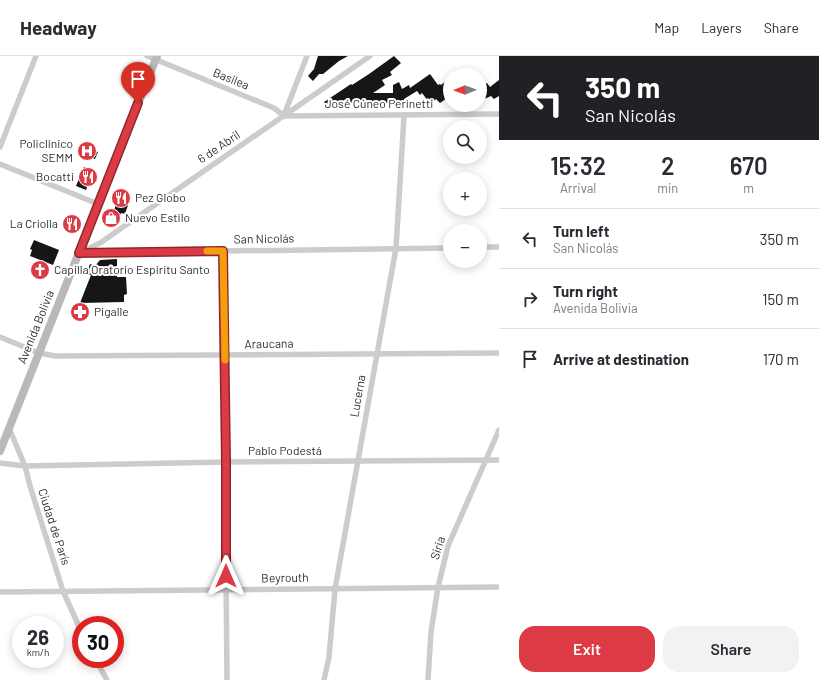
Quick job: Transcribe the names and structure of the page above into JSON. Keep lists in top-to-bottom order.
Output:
{
  "streets": {
    "street": [
      "Basilea",
      "José Cúneo Perinetti",
      "6 de Abril",
      "San Nicolás",
      "Avenida Bolivia",
      "Araucana",
      "Lucerna",
      "Pablo Podestá",
      "Ciudad de París",
      "Siria",
      "Beyrouth"
    ]
  },
  "crossings": [
    ["Basilea", "José Cúneo Perinetti"],
    ["Basilea", "6 de Abril"],
    ["Basilea", "Avenida Bolivia"],
    ["José Cúneo Perinetti", "6 de Abril"],
    ["José Cúneo Perinetti", "Lucerna"],
    ["6 de Abril", "San Nicolás"],
    ["6 de Abril", "Avenida Bolivia"],
    ["San Nicolás", "Avenida Bolivia"],
    ["San Nicolás", "Lucerna"],
    ["Avenida Bolivia", "Araucana"],
    ["Avenida Bolivia", "Ciudad de París"],
    ["Araucana", "Lucerna"],
    ["Lucerna", "Pablo Podestá"],
    ["Lucerna", "Beyrouth"],
    ["Pablo Podestá", "Ciudad de París"],
    ["Pablo Podestá", "Siria"],
    ["Ciudad de París", "Beyrouth"],
    ["Siria", "Beyrouth"]
  ],
  "places": {
    "hospital": ["Policlinico SEMM"],
    "restaurant": ["Bocatti", "Pez Globo", "La Criolla"],
    "shop": ["Nuevo Estilo"],
    "church": ["Capilla Oratorio Espiritu Santo"],
    "pharmacy": ["Pigalle"]
  },
  "north": "left",
  "page": {
    "header": "Headway",
    "nav": ["Map", "Layers", "Share"],
    "turn": ["350 m", "San Nicolás"],
    "map_buttons": ["+", "−"],
    "eta": [
      "15:32",
      "Arrival",
      "2",
      "min",
      "670",
      "m"
    ],
    "list": [
      {
        "name": "Turn left",
        "note": "San Nicolás",
        "value": "350 m"
      },
      {
        "name": "Turn right",
        "note": "Avenida Bolivia",
        "value": "150 m"
      },
      {
        "name": "Arrive at destination",
        "value": "170 m"
      }
    ],
    "speed": "26 km/h",
    "limit": "30",
    "buttons": ["Exit", "Share"]
  }
}
